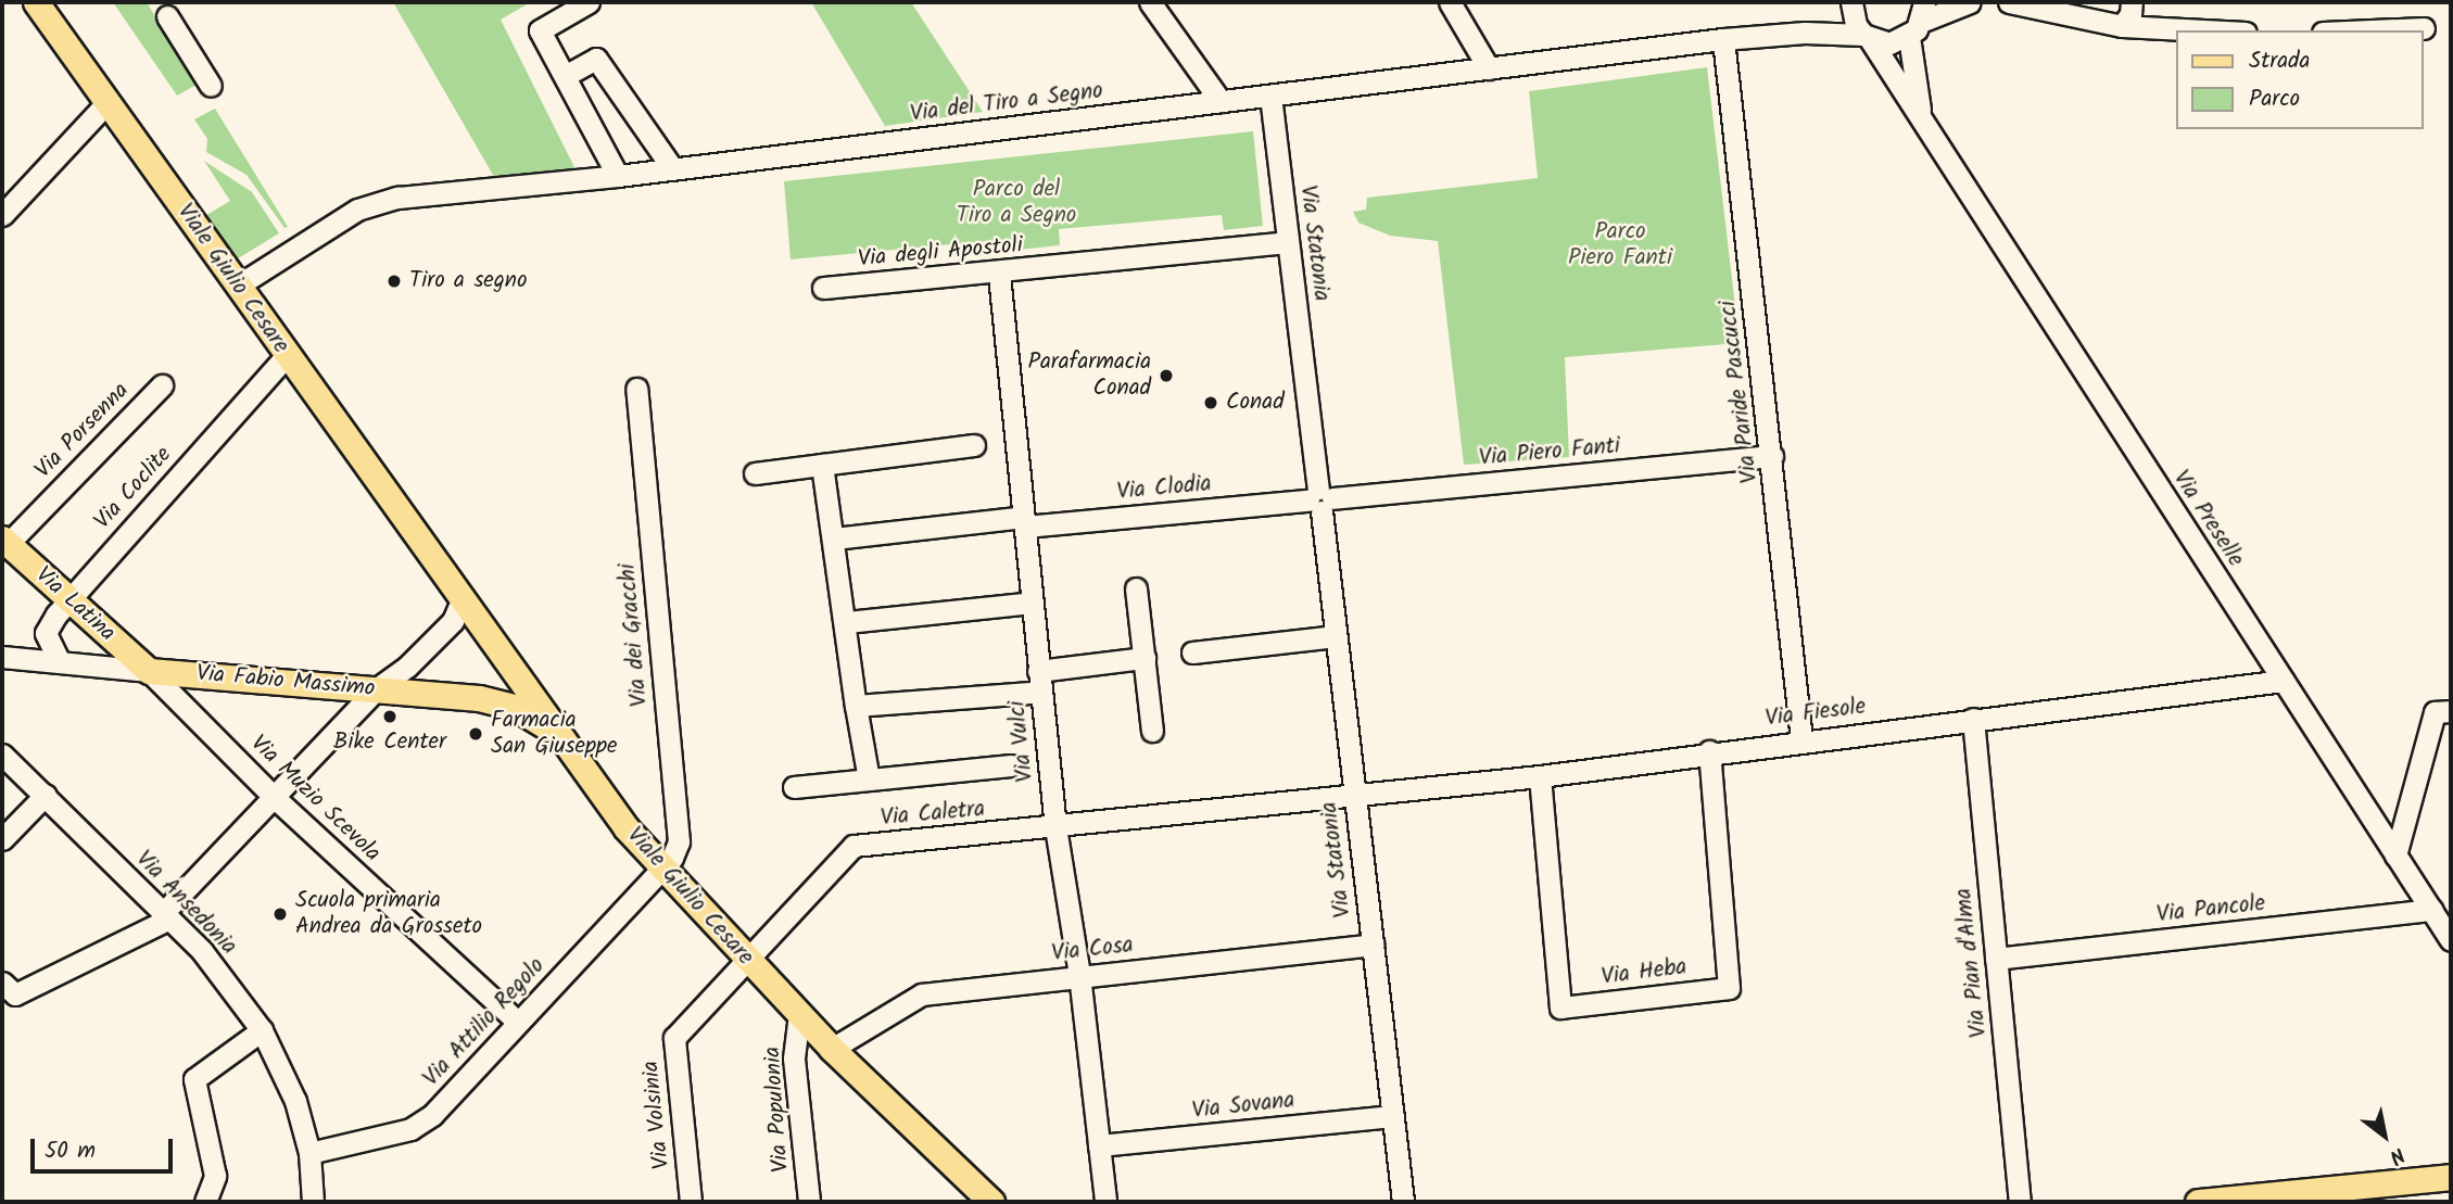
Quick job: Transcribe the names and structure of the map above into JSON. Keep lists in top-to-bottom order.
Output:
{
  "streets": {
    "main road": ["Viale Giulio Cesare", "Via Latina", "Via Fabio Massimo"],
    "street": [
      "Via del Tiro a Segno",
      "Via Statonia",
      "Via degli Apostoli",
      "Via Paride Pascucci",
      "Via Porsenna",
      "Via Piero Fanti",
      "Via Coclite",
      "Via Clodia",
      "Via Preselle",
      "Via dei Gracchi",
      "Via Fiesole",
      "Via Vulci",
      "Via Muzio Scevola",
      "Via Caletra",
      "Via Ansedonia",
      "Via Pancole",
      "Via Cosa",
      "Via Pian d'Alma",
      "Via Heba",
      "Via Attilio Regolo",
      "Via Sovana",
      "Via Populonia",
      "Via Volsinia"
    ]
  },
  "crossings": [
    ["Via del Tiro a Segno", "Via Statonia"],
    ["Via del Tiro a Segno", "Viale Giulio Cesare"],
    ["Via del Tiro a Segno", "Via Paride Pascucci"],
    ["Via del Tiro a Segno", "Via Preselle"],
    ["Via Statonia", "Via degli Apostoli"],
    ["Via Statonia", "Via Piero Fanti"],
    ["Via Statonia", "Via Clodia"],
    ["Via Statonia", "Via Fiesole"],
    ["Via Statonia", "Via Caletra"],
    ["Via Statonia", "Via Cosa"],
    ["Via Statonia", "Via Sovana"],
    ["Via degli Apostoli", "Via Vulci"],
    ["Viale Giulio Cesare", "Via Coclite"],
    ["Viale Giulio Cesare", "Via dei Gracchi"],
    ["Viale Giulio Cesare", "Via Fabio Massimo"],
    ["Viale Giulio Cesare", "Via Caletra"],
    ["Viale Giulio Cesare", "Via Cosa"],
    ["Viale Giulio Cesare", "Via Attilio Regolo"],
    ["Viale Giulio Cesare", "Via Populonia"],
    ["Viale Giulio Cesare", "Via Volsinia"],
    ["Via Paride Pascucci", "Via Piero Fanti"],
    ["Via Paride Pascucci", "Via Fiesole"],
    ["Via Porsenna", "Via Latina"],
    ["Via Piero Fanti", "Via Clodia"],
    ["Via Coclite", "Via Latina"],
    ["Via Coclite", "Via Fabio Massimo"],
    ["Via Clodia", "Via Vulci"],
    ["Via Preselle", "Via Fiesole"],
    ["Via Preselle", "Via Pancole"],
    ["Via Latina", "Via Fabio Massimo"],
    ["Via Latina", "Via Muzio Scevola"],
    ["Via dei Gracchi", "Via Attilio Regolo"],
    ["Via Fabio Massimo", "Via Muzio Scevola"],
    ["Via Fiesole", "Via Caletra"],
    ["Via Fiesole", "Via Pian d'Alma"],
    ["Via Fiesole", "Via Heba"],
    ["Via Vulci", "Via Caletra"],
    ["Via Vulci", "Via Cosa"],
    ["Via Vulci", "Via Sovana"],
    ["Via Muzio Scevola", "Via Attilio Regolo"],
    ["Via Caletra", "Via Volsinia"],
    ["Via Ansedonia", "Via Attilio Regolo"],
    ["Via Pancole", "Via Pian d'Alma"]
  ],
  "parks": ["Parco del Tiro a Segno", "Parco Piero Fanti"],
  "places": [
    "Tiro a segno",
    "Parafarmacia Conad",
    "Conad",
    "Bike Center",
    "Farmacia San Giuseppe",
    "Scuola primaria Andrea da Grosseto"
  ],
  "legend": ["Strada", "Parco"],
  "scale_bar": "50 m",
  "north": "bottom right"
}
